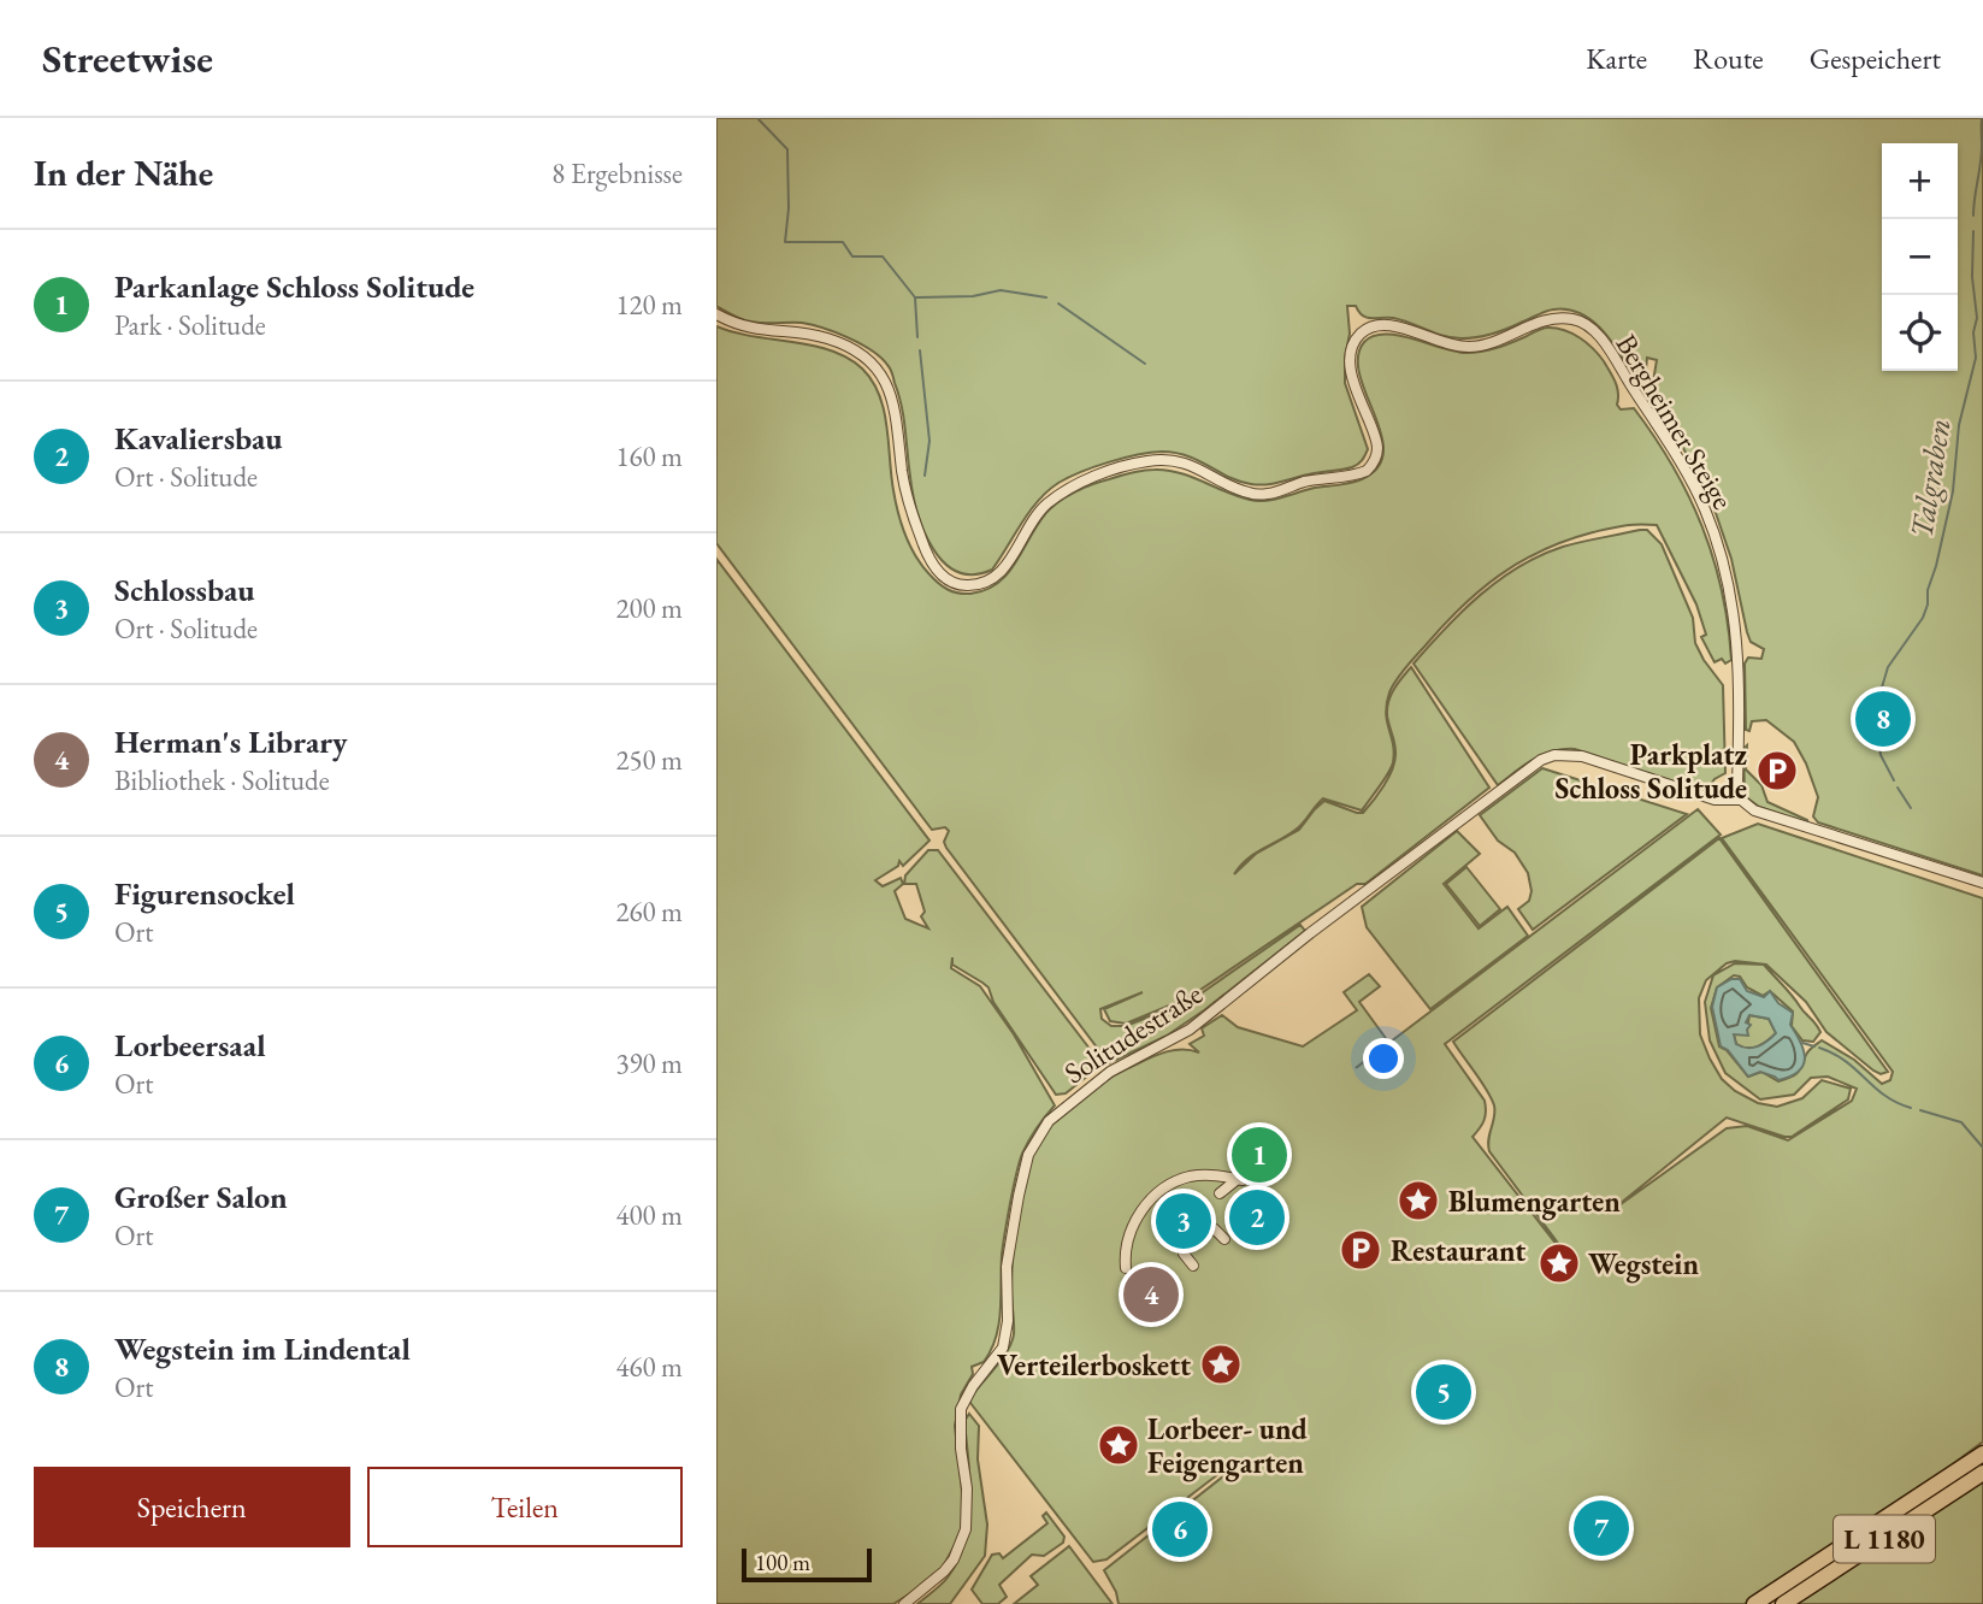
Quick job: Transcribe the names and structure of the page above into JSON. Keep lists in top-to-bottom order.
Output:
{
  "streets": {
    "highway": ["L 1180"],
    "street": ["Bergheimer Steige", "Solitudestraße"]
  },
  "crossings": [
    ["Bergheimer Steige", "Solitudestraße"]
  ],
  "water": ["Talgraben"],
  "places": {
    "parking": ["Parkplatz Schloss Solitude", "Restaurant"],
    "place": [
      "Blumengarten",
      "Wegstein",
      "Verteilerboskett",
      "Lorbeer- und Feigengarten"
    ]
  },
  "scale_bar": "100 m",
  "page": {
    "header": "Streetwise",
    "nav": ["Karte", "Route", "Gespeichert"],
    "heading": ["In der Nähe", "8 Ergebnisse"],
    "map_buttons": ["+", "−"],
    "list": [
      {
        "mark": "1",
        "name": "Parkanlage Schloss Solitude",
        "note": "Park · Solitude",
        "value": "120 m"
      },
      {
        "mark": "2",
        "name": "Kavaliersbau",
        "note": "Ort · Solitude",
        "value": "160 m"
      },
      {
        "mark": "3",
        "name": "Schlossbau",
        "note": "Ort · Solitude",
        "value": "200 m"
      },
      {
        "mark": "4",
        "name": "Herman's Library",
        "note": "Bibliothek · Solitude",
        "value": "250 m"
      },
      {
        "mark": "5",
        "name": "Figurensockel",
        "note": "Ort",
        "value": "260 m"
      },
      {
        "mark": "6",
        "name": "Lorbeersaal",
        "note": "Ort",
        "value": "390 m"
      },
      {
        "mark": "7",
        "name": "Großer Salon",
        "note": "Ort",
        "value": "400 m"
      },
      {
        "mark": "8",
        "name": "Wegstein im Lindental",
        "note": "Ort",
        "value": "460 m"
      }
    ],
    "pins": [
      "8",
      "1",
      "2",
      "3",
      "4",
      "5",
      "7",
      "6"
    ],
    "buttons": ["Speichern", "Teilen"],
    "scale": "100 m"
  }
}
